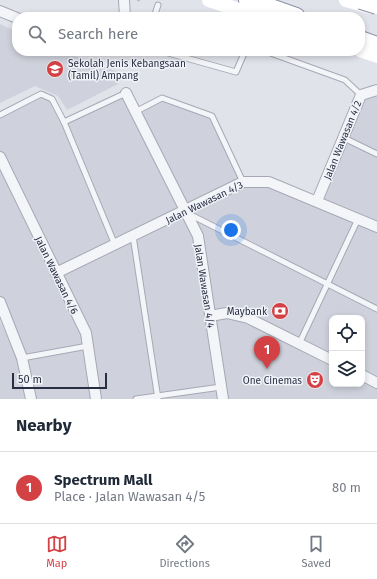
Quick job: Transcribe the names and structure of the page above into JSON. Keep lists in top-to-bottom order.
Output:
{
  "streets": {
    "street": [
      "Jalan Wawasan 4/2",
      "Jalan Wawasan 4/3",
      "Jalan Wawasan 4/6",
      "Jalan Wawasan 4/4"
    ]
  },
  "crossings": [
    ["Jalan Wawasan 4/2", "Jalan Wawasan 4/3"],
    ["Jalan Wawasan 4/3", "Jalan Wawasan 4/6"],
    ["Jalan Wawasan 4/3", "Jalan Wawasan 4/4"]
  ],
  "places": {
    "school or university": ["Sekolah Jenis Kebangsaan (Tamil) Ampang"],
    "bank": ["Maybank"],
    "theatre": ["One Cinemas"]
  },
  "scale_bar": "50 m",
  "page": {
    "search": "Search here",
    "pins": "1",
    "scale": "50 m",
    "heading": "Nearby",
    "list": [
      {
        "mark": "1",
        "name": "Spectrum Mall",
        "note": "Place · Jalan Wawasan 4/5",
        "value": "80 m"
      }
    ],
    "nav": ["Map", "Directions", "Saved"]
  }
}
